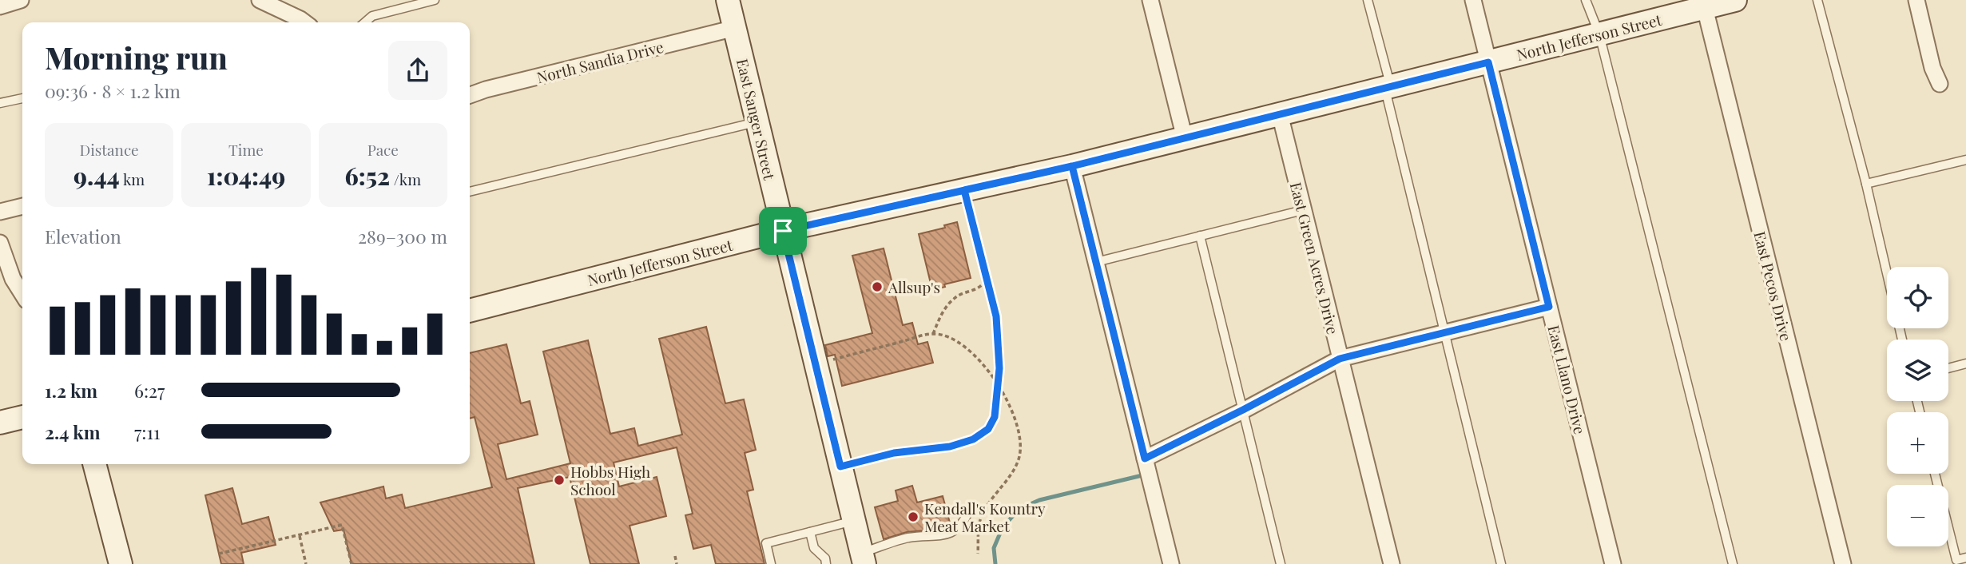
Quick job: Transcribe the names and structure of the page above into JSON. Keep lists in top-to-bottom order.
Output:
{
  "streets": {
    "street": [
      "North Jefferson Street",
      "North Sandia Drive",
      "East Sanger Street",
      "East Green Acres Drive",
      "East Pecos Drive",
      "East Llano Drive"
    ]
  },
  "crossings": [
    ["North Jefferson Street", "East Sanger Street"],
    ["North Jefferson Street", "East Green Acres Drive"],
    ["North Jefferson Street", "East Pecos Drive"],
    ["North Jefferson Street", "East Llano Drive"],
    ["North Sandia Drive", "East Sanger Street"]
  ],
  "places": ["Allsup's", "Hobbs High School", "Kendall's Kountry Meat Market"],
  "page": {
    "heading": ["Morning run", "09:36 · 8 × 1.2 km"],
    "stats": [
      ["Distance", "9.44 km"],
      ["Time", "1:04:49"],
      ["Pace", "6:52 /km"]
    ],
    "chart": ["Elevation", "289–300 m"],
    "map_buttons": ["+", "−"],
    "list": [
      {
        "name": "1.2 km",
        "note": "6:27"
      },
      {
        "name": "2.4 km",
        "note": "7:11"
      }
    ]
  }
}
